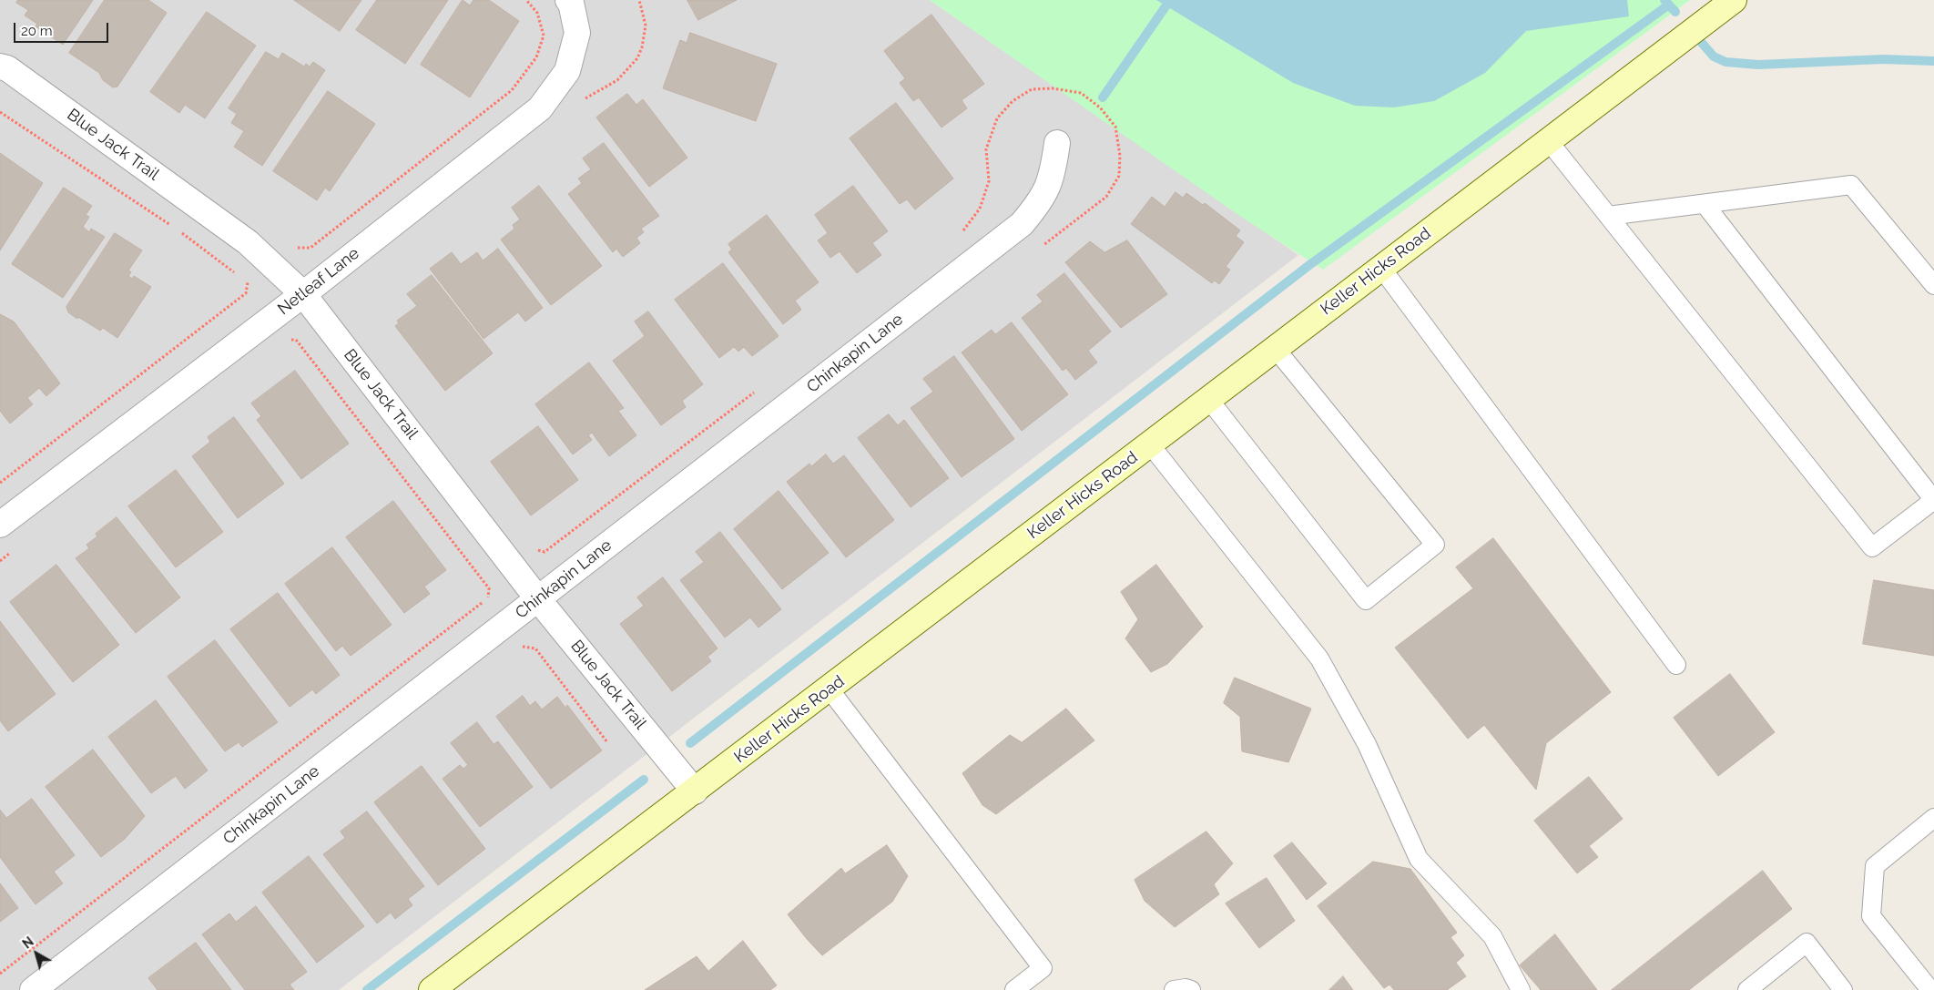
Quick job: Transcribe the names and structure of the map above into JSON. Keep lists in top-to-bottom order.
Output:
{
  "streets": {
    "street": [
      "Blue Jack Trail",
      "Keller Hicks Road",
      "Netleaf Lane",
      "Chinkapin Lane"
    ]
  },
  "crossings": [
    ["Blue Jack Trail", "Keller Hicks Road"],
    ["Blue Jack Trail", "Netleaf Lane"],
    ["Blue Jack Trail", "Chinkapin Lane"]
  ],
  "scale_bar": "20 m",
  "north": "top left"
}
